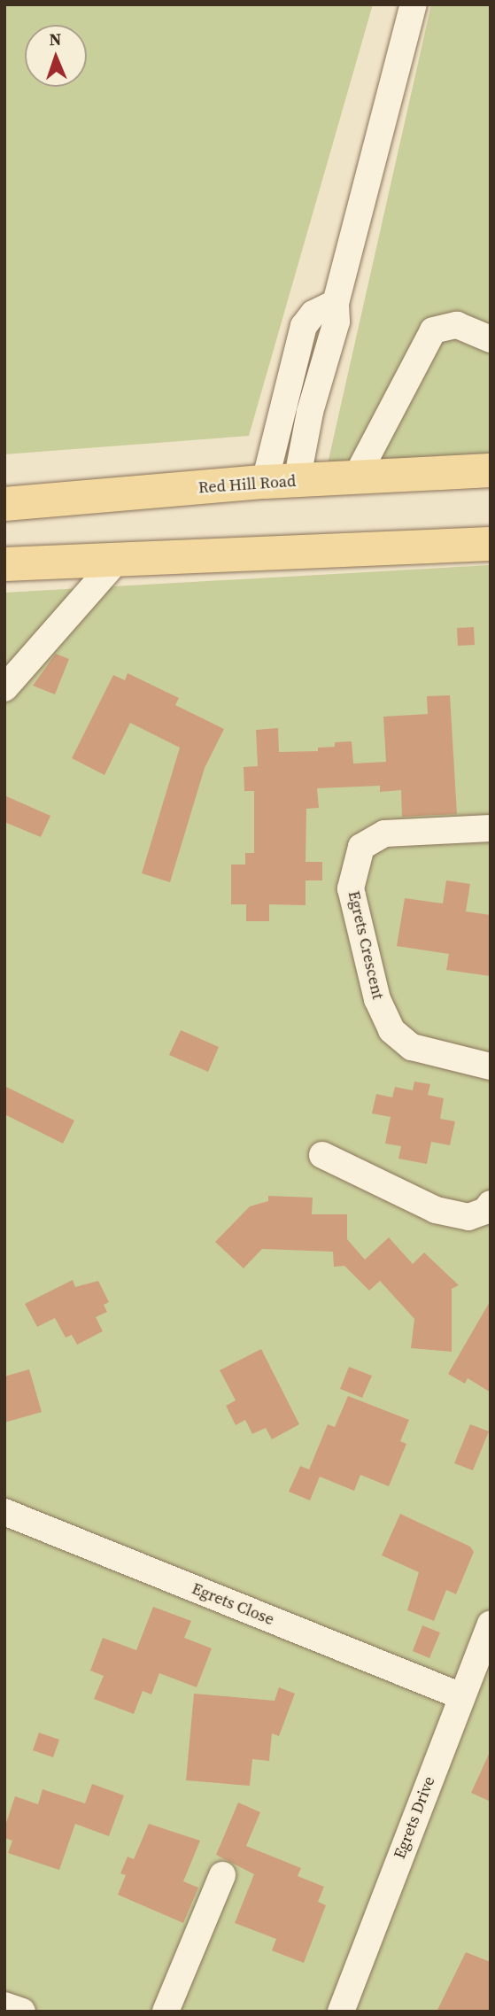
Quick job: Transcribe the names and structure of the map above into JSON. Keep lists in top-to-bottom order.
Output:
{
  "streets": {
    "main road": ["Red Hill Road"],
    "street": ["Egrets Crescent", "Egrets Close", "Egrets Drive"]
  },
  "crossings": [
    ["Egrets Close", "Egrets Drive"]
  ],
  "north": "top"
}
